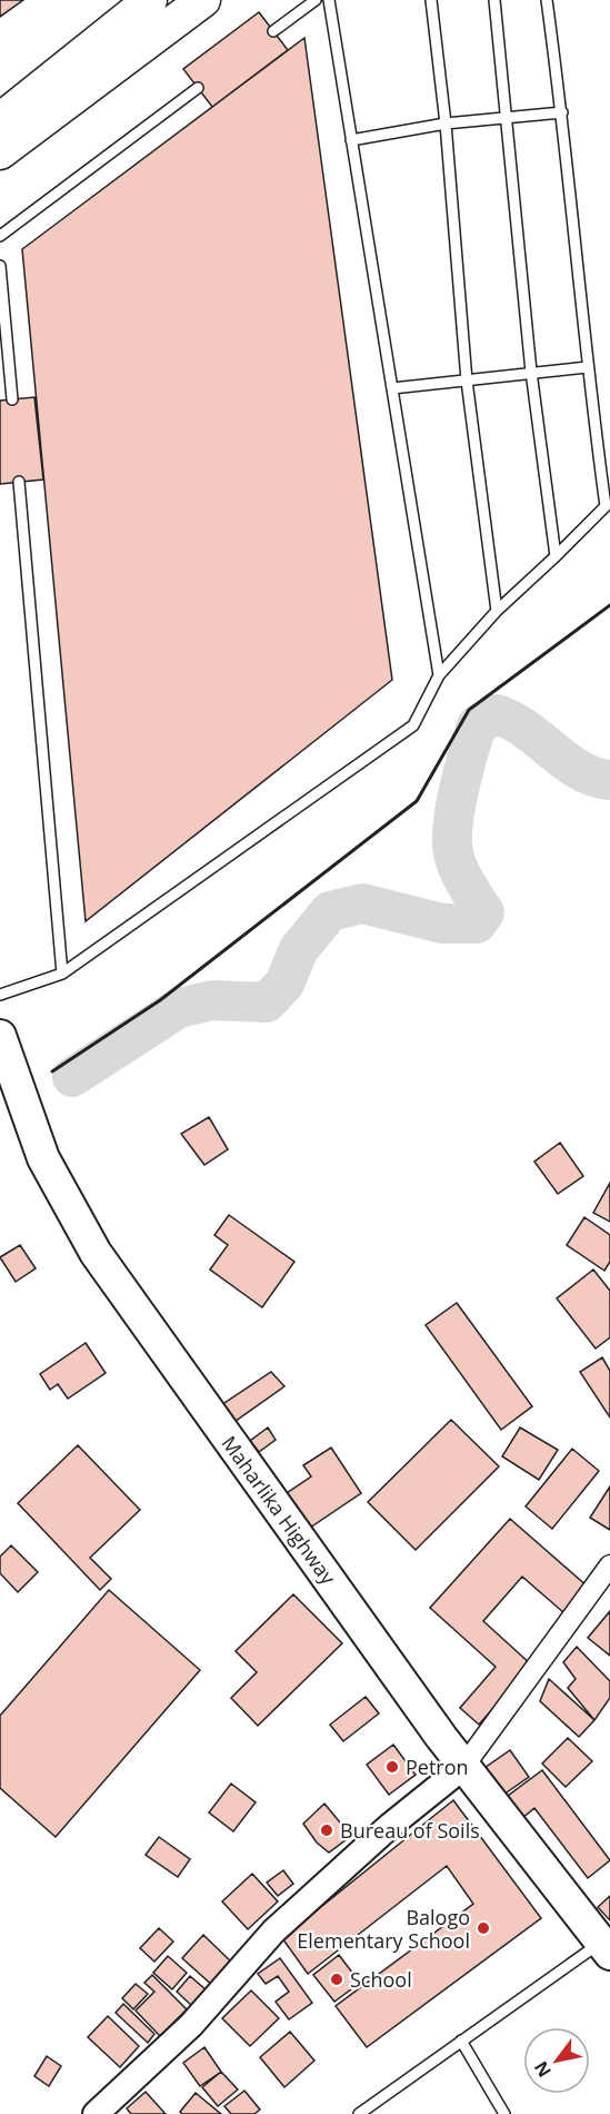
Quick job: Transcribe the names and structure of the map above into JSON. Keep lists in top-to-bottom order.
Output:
{
  "streets": {
    "main road": ["Maharlika Highway"]
  },
  "places": [
    "Petron",
    "Bureau of Soils",
    "Balogo Elementary School",
    "School"
  ],
  "north": "bottom left"
}
